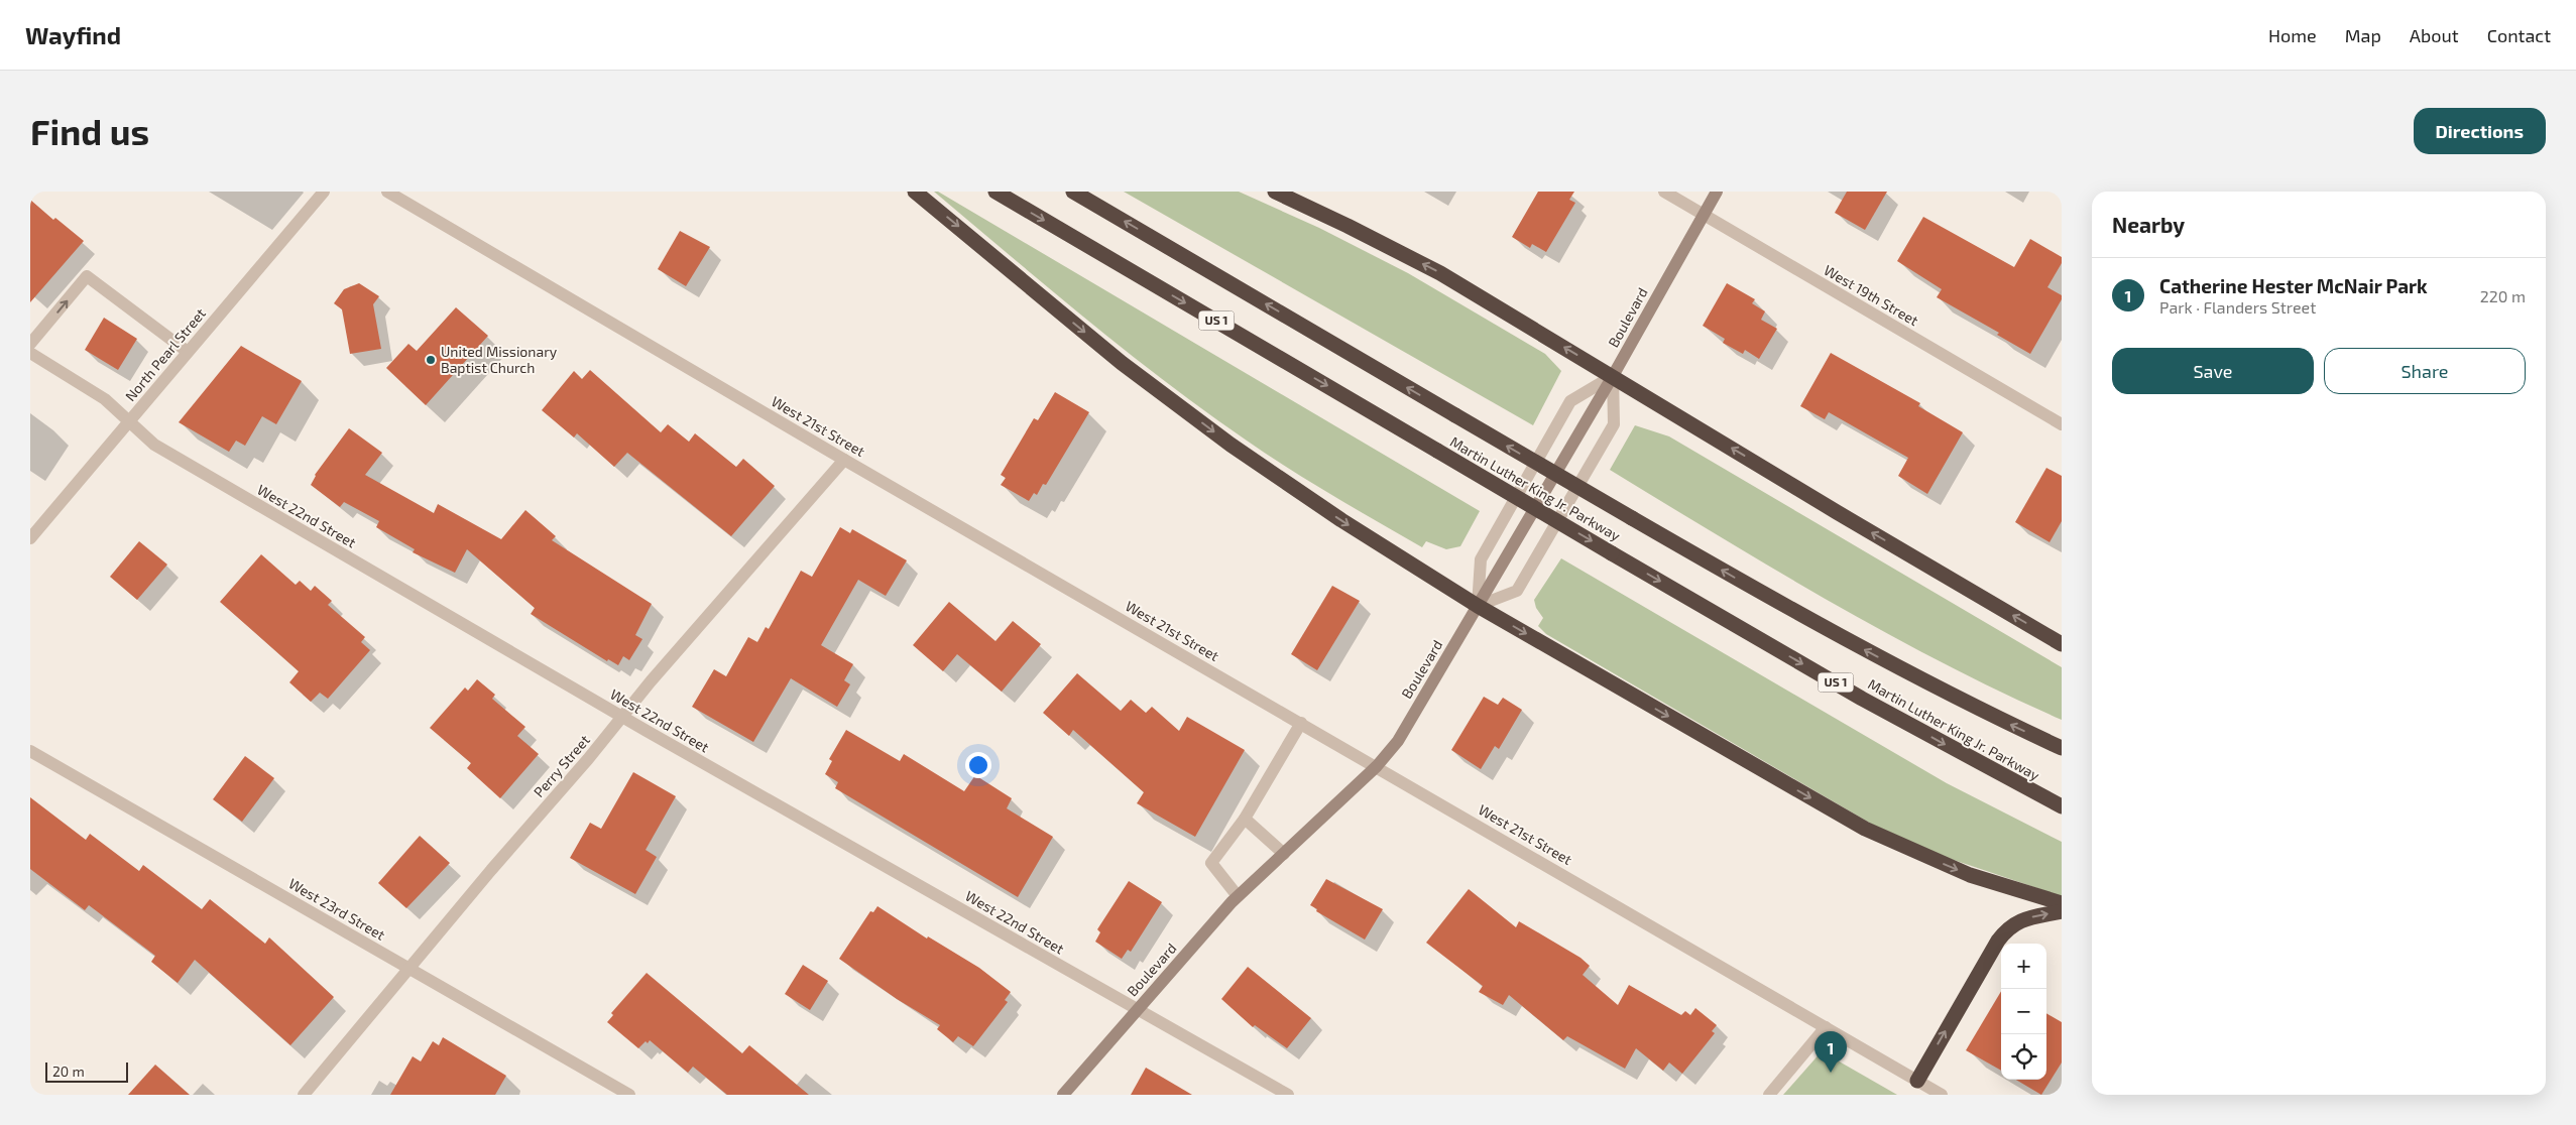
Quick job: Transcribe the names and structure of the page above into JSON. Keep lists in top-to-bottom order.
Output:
{
  "streets": {
    "highway": ["US 1", "Martin Luther King Jr. Parkway"],
    "main road": ["Boulevard"],
    "street": [
      "West 19th Street",
      "North Pearl Street",
      "West 21st Street",
      "West 22nd Street",
      "Perry Street",
      "West 23rd Street"
    ]
  },
  "crossings": [
    ["West 19th Street", "Boulevard"],
    ["Boulevard", "West 21st Street"],
    ["Boulevard", "West 22nd Street"],
    ["North Pearl Street", "West 22nd Street"],
    ["West 21st Street", "Perry Street"],
    ["West 22nd Street", "Perry Street"],
    ["Perry Street", "West 23rd Street"]
  ],
  "places": ["United Missionary Baptist Church"],
  "scale_bar": "20 m",
  "page": {
    "header": "Wayfind",
    "nav": [
      "Home",
      "Map",
      "About",
      "Contact"
    ],
    "buttons": [
      "Directions",
      ["Save", "Share"]
    ],
    "title": "Find us",
    "heading": "Nearby",
    "list": [
      {
        "mark": "1",
        "name": "Catherine Hester McNair Park",
        "note": "Park · Flanders Street",
        "value": "220 m"
      }
    ],
    "map_buttons": ["+", "−"],
    "pins": "1",
    "scale": "20 m"
  }
}
